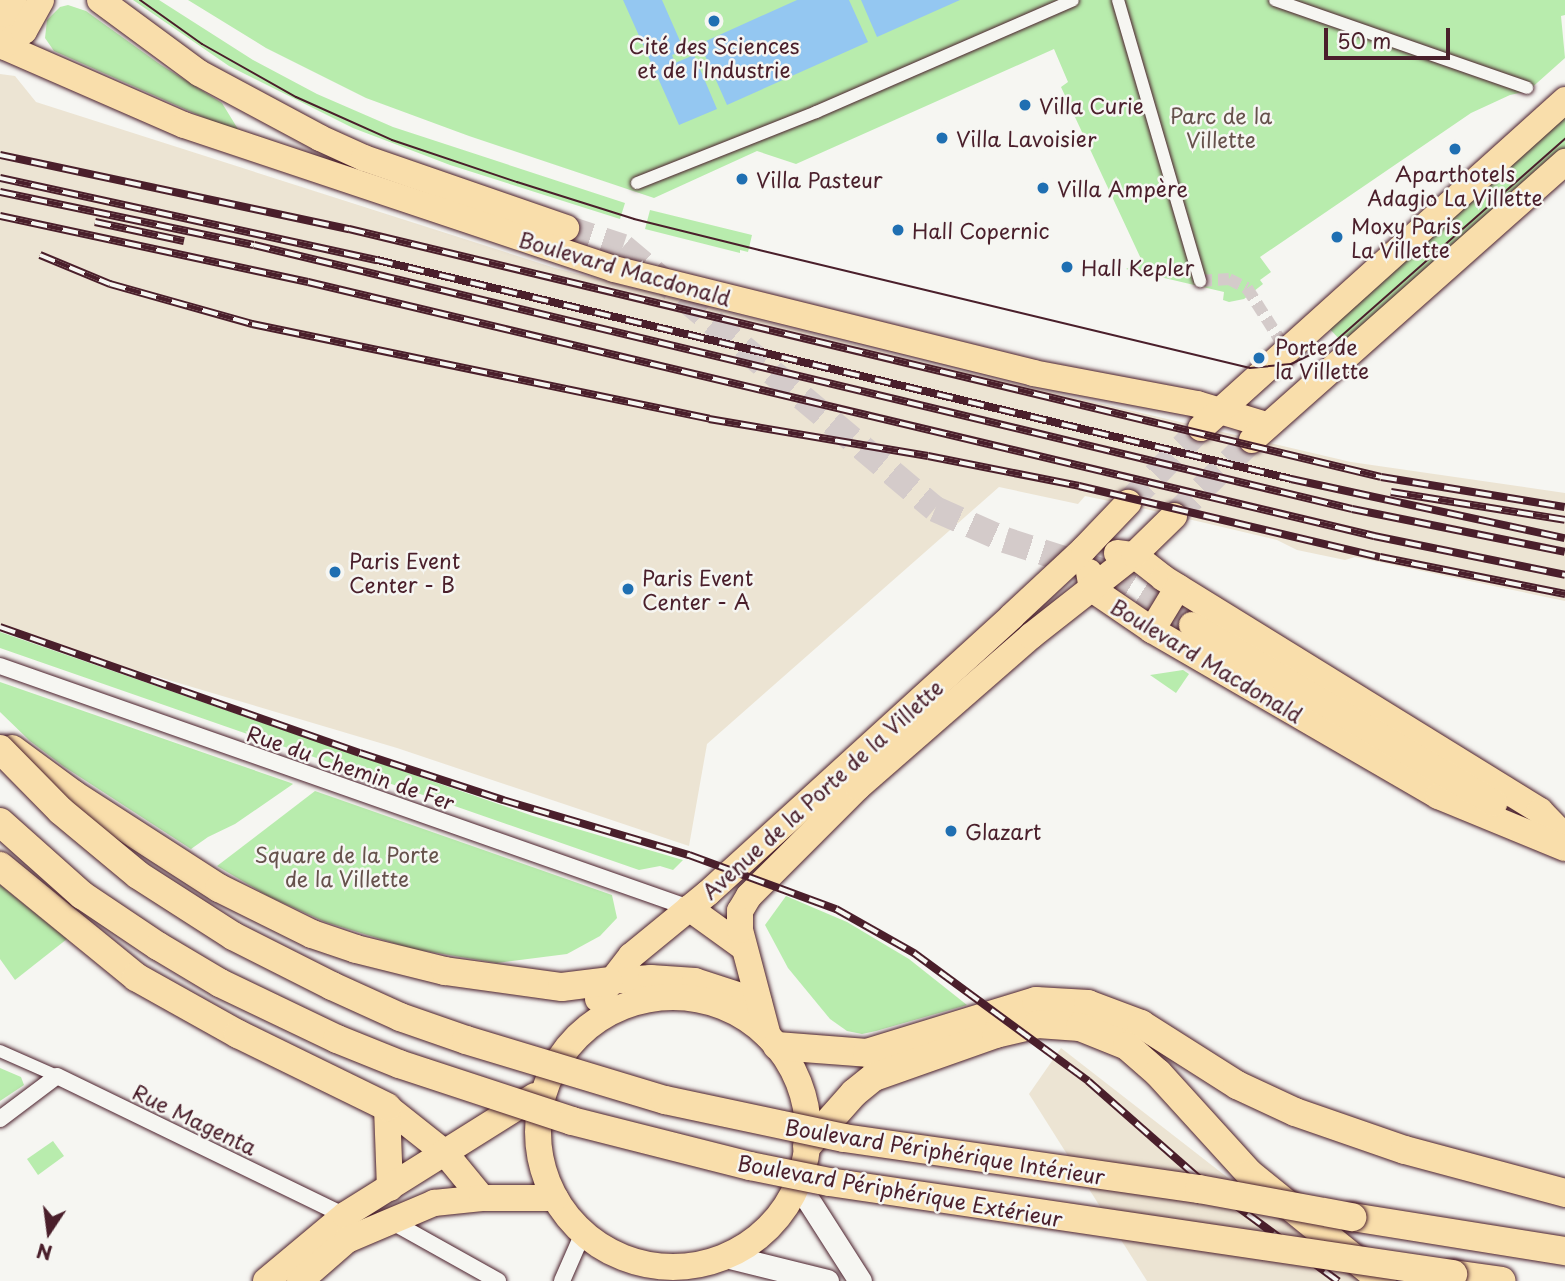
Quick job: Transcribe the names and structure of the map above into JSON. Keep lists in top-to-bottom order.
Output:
{
  "streets": {
    "highway": ["Boulevard Périphérique Intérieur", "Boulevard Périphérique Extérieur"],
    "main road": ["Boulevard Macdonald", "Avenue de la Porte de la Villette"],
    "street": ["Rue du Chemin de Fer", "Rue Magenta"]
  },
  "crossings": [
    ["Boulevard Macdonald", "Avenue de la Porte de la Villette"],
    ["Rue du Chemin de Fer", "Avenue de la Porte de la Villette"]
  ],
  "parks": ["Parc de la Villette", "Square de la Porte de la Villette"],
  "places": [
    "Cité des Sciences et de l'Industrie",
    "Villa Curie",
    "Villa Lavoisier",
    "Aparthotels Adagio La Villette",
    "Villa Pasteur",
    "Villa Ampère",
    "Hall Copernic",
    "Moxy Paris La Villette",
    "Hall Kepler",
    "Porte de la Villette",
    "Paris Event Center - B",
    "Paris Event Center - A",
    "Glazart"
  ],
  "scale_bar": "50 m",
  "north": "bottom"
}
